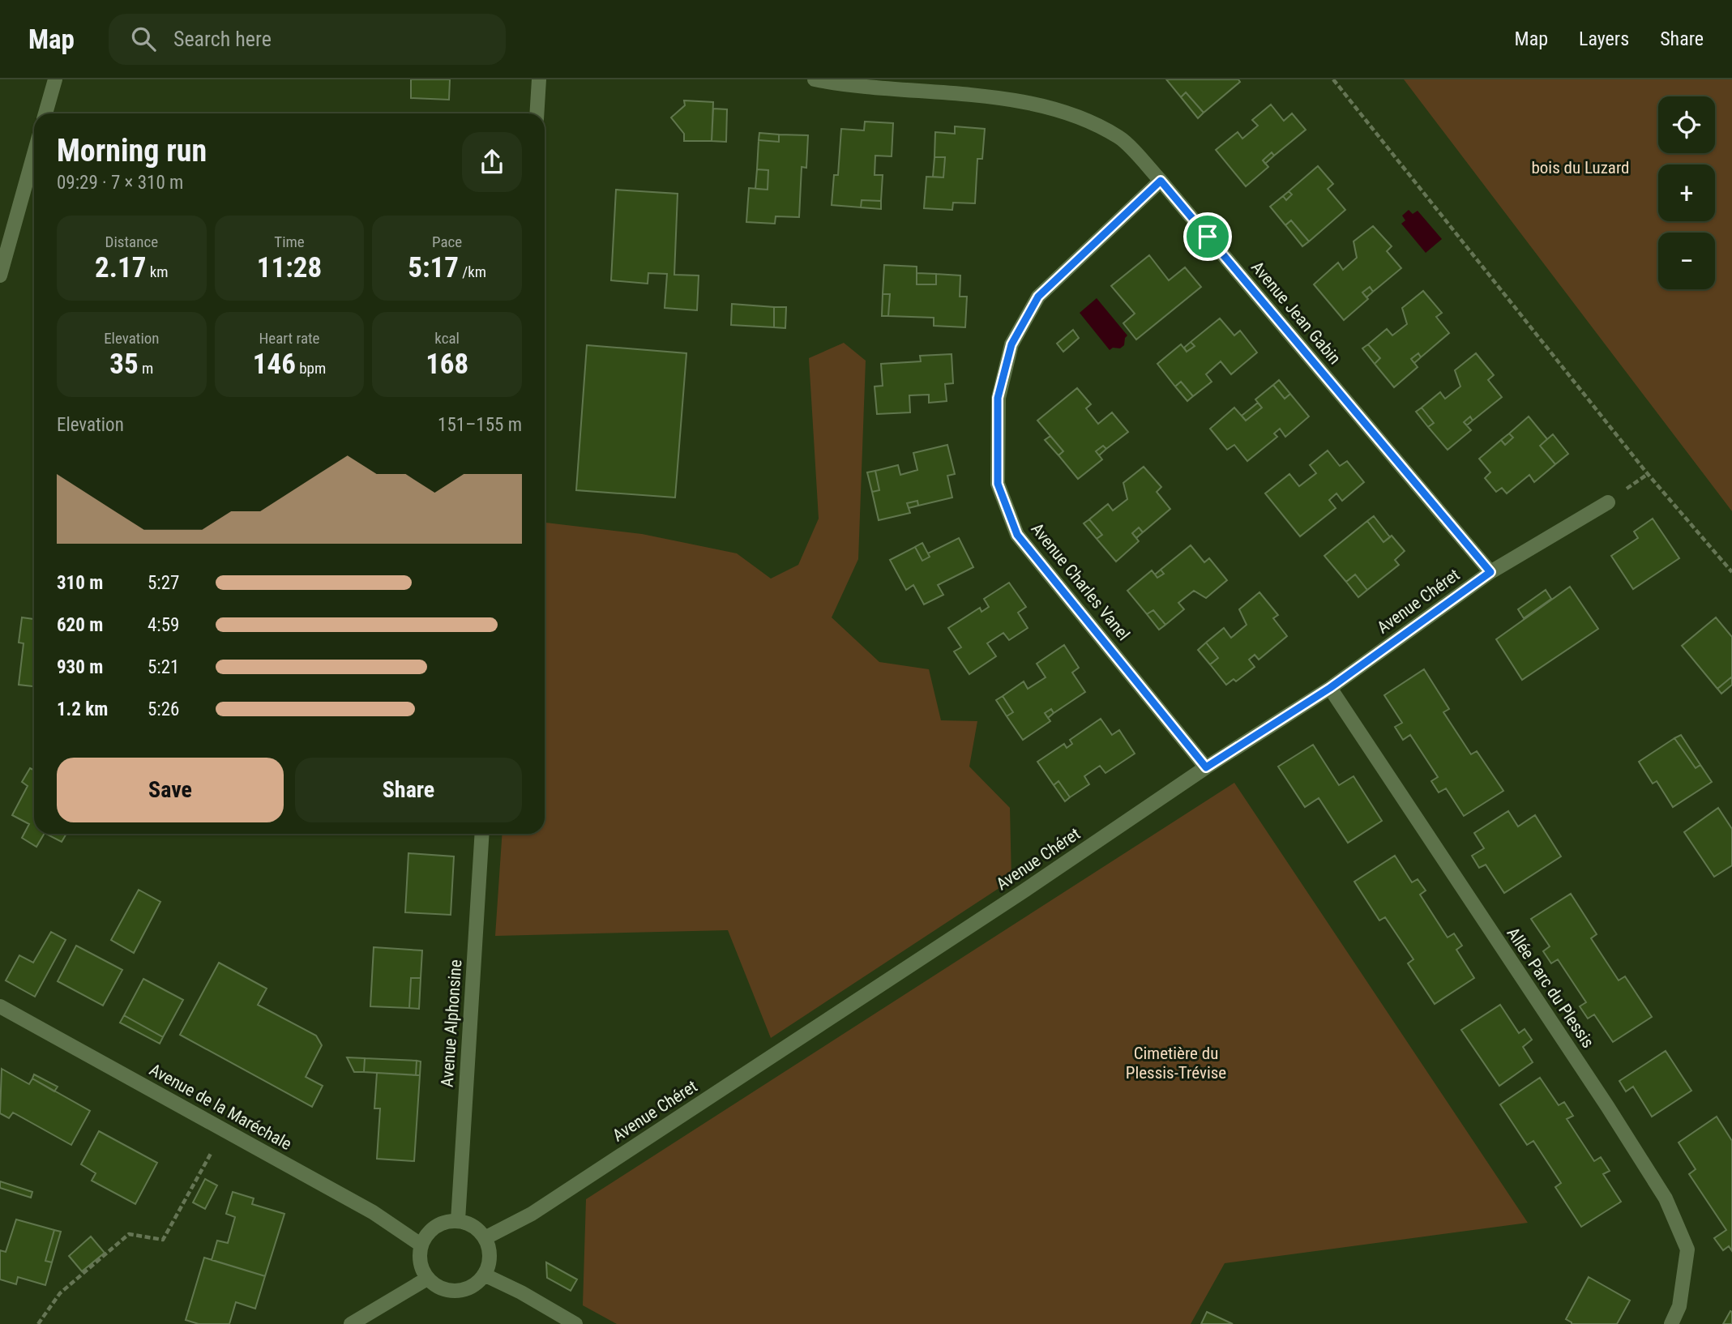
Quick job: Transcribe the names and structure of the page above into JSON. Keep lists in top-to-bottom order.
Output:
{
  "streets": {
    "street": [
      "Avenue Jean Gabin",
      "Avenue Charles Vanel",
      "Avenue Chéret",
      "Allée Parc du Plessis",
      "Avenue Alphonsine",
      "Avenue de la Maréchale"
    ]
  },
  "crossings": [
    ["Avenue Jean Gabin", "Avenue Charles Vanel"],
    ["Avenue Jean Gabin", "Avenue Chéret"],
    ["Avenue Charles Vanel", "Avenue Chéret"],
    ["Avenue Chéret", "Allée Parc du Plessis"],
    ["Avenue Chéret", "Avenue Alphonsine"],
    ["Avenue Chéret", "Avenue de la Maréchale"],
    ["Avenue Alphonsine", "Avenue de la Maréchale"]
  ],
  "parks": ["bois du Luzard", "Cimetière du Plessis-Trévise"],
  "page": {
    "header": "Map",
    "search": "Search here",
    "nav": ["Map", "Layers", "Share"],
    "map_buttons": ["+", "−"],
    "heading": ["Morning run", "09:29 · 7 × 310 m"],
    "stats": [
      ["Distance", "2.17 km"],
      ["Time", "11:28"],
      ["Pace", "5:17 /km"],
      ["Elevation", "35 m"],
      ["Heart rate", "146 bpm"],
      ["kcal", "168"]
    ],
    "chart": ["Elevation", "151–155 m"],
    "list": [
      {
        "name": "310 m",
        "note": "5:27"
      },
      {
        "name": "620 m",
        "note": "4:59"
      },
      {
        "name": "930 m",
        "note": "5:21"
      },
      {
        "name": "1.2 km",
        "note": "5:26"
      }
    ],
    "buttons": ["Save", "Share"]
  }
}
